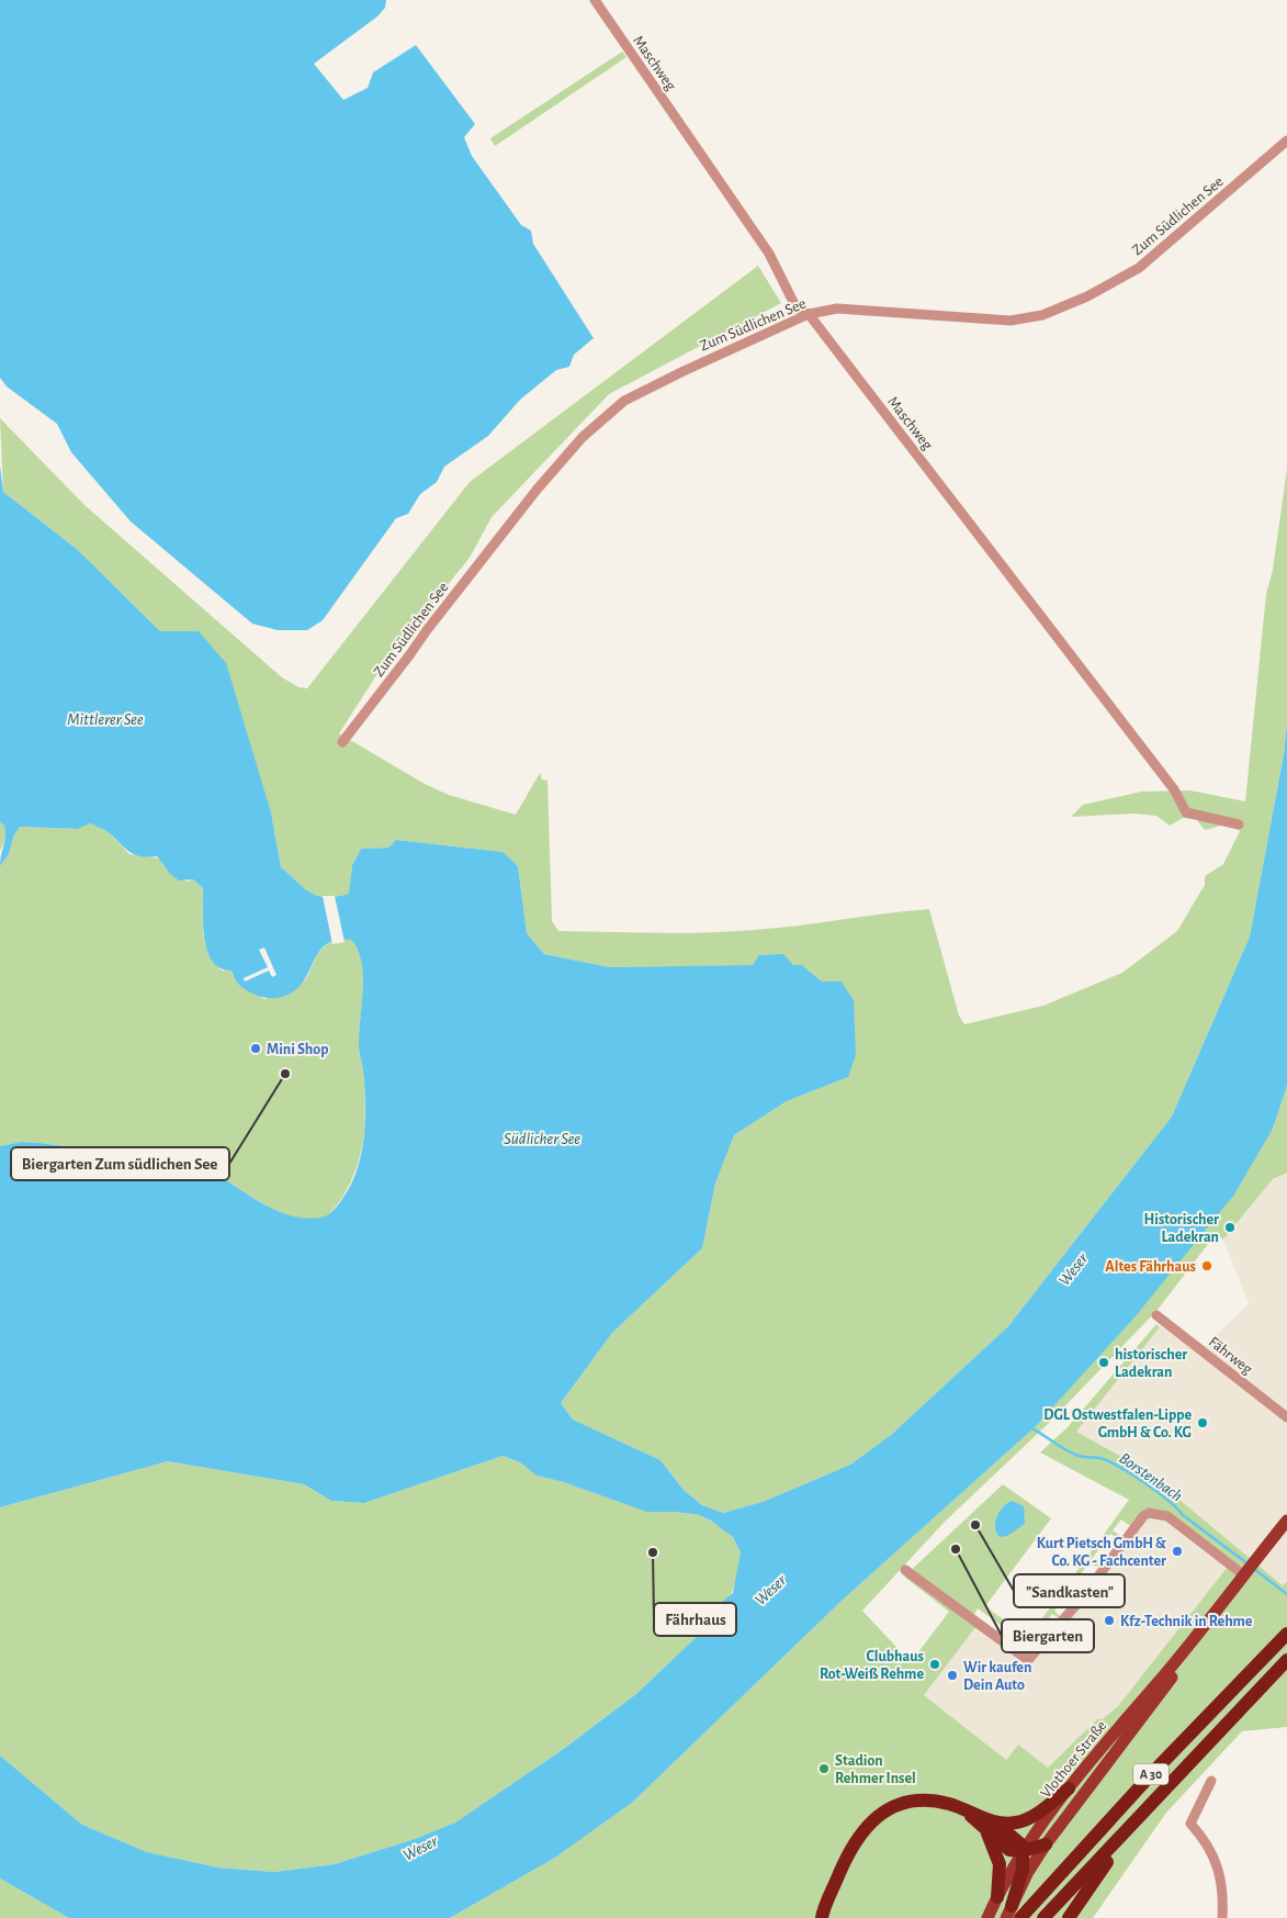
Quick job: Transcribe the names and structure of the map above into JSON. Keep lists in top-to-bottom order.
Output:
{
  "streets": {
    "highway": ["A 30"],
    "main road": ["Vlothoer Straße"],
    "street": ["Maschweg", "Zum Südlichen See", "Fährweg"]
  },
  "crossings": [
    ["Maschweg", "Zum Südlichen See"]
  ],
  "water": [
    "Mittlerer See",
    "Südlicher See",
    "Weser",
    "Borstenbach"
  ],
  "places": [
    "Mini Shop",
    "Biergarten Zum südlichen See",
    "Historischer Ladekran",
    "Altes Fährhaus",
    "historischer Ladekran",
    "DGL Ostwestfalen-Lippe GmbH & Co. KG",
    "\"Sandkasten\"",
    "Biergarten",
    "Kurt Pietsch GmbH & Co. KG - Fachcenter",
    "Fährhaus",
    "Kfz-Technik in Rehme",
    "Clubhaus Rot-Weiß Rehme",
    "Wir kaufen Dein Auto",
    "Stadion Rehmer Insel"
  ]
}
